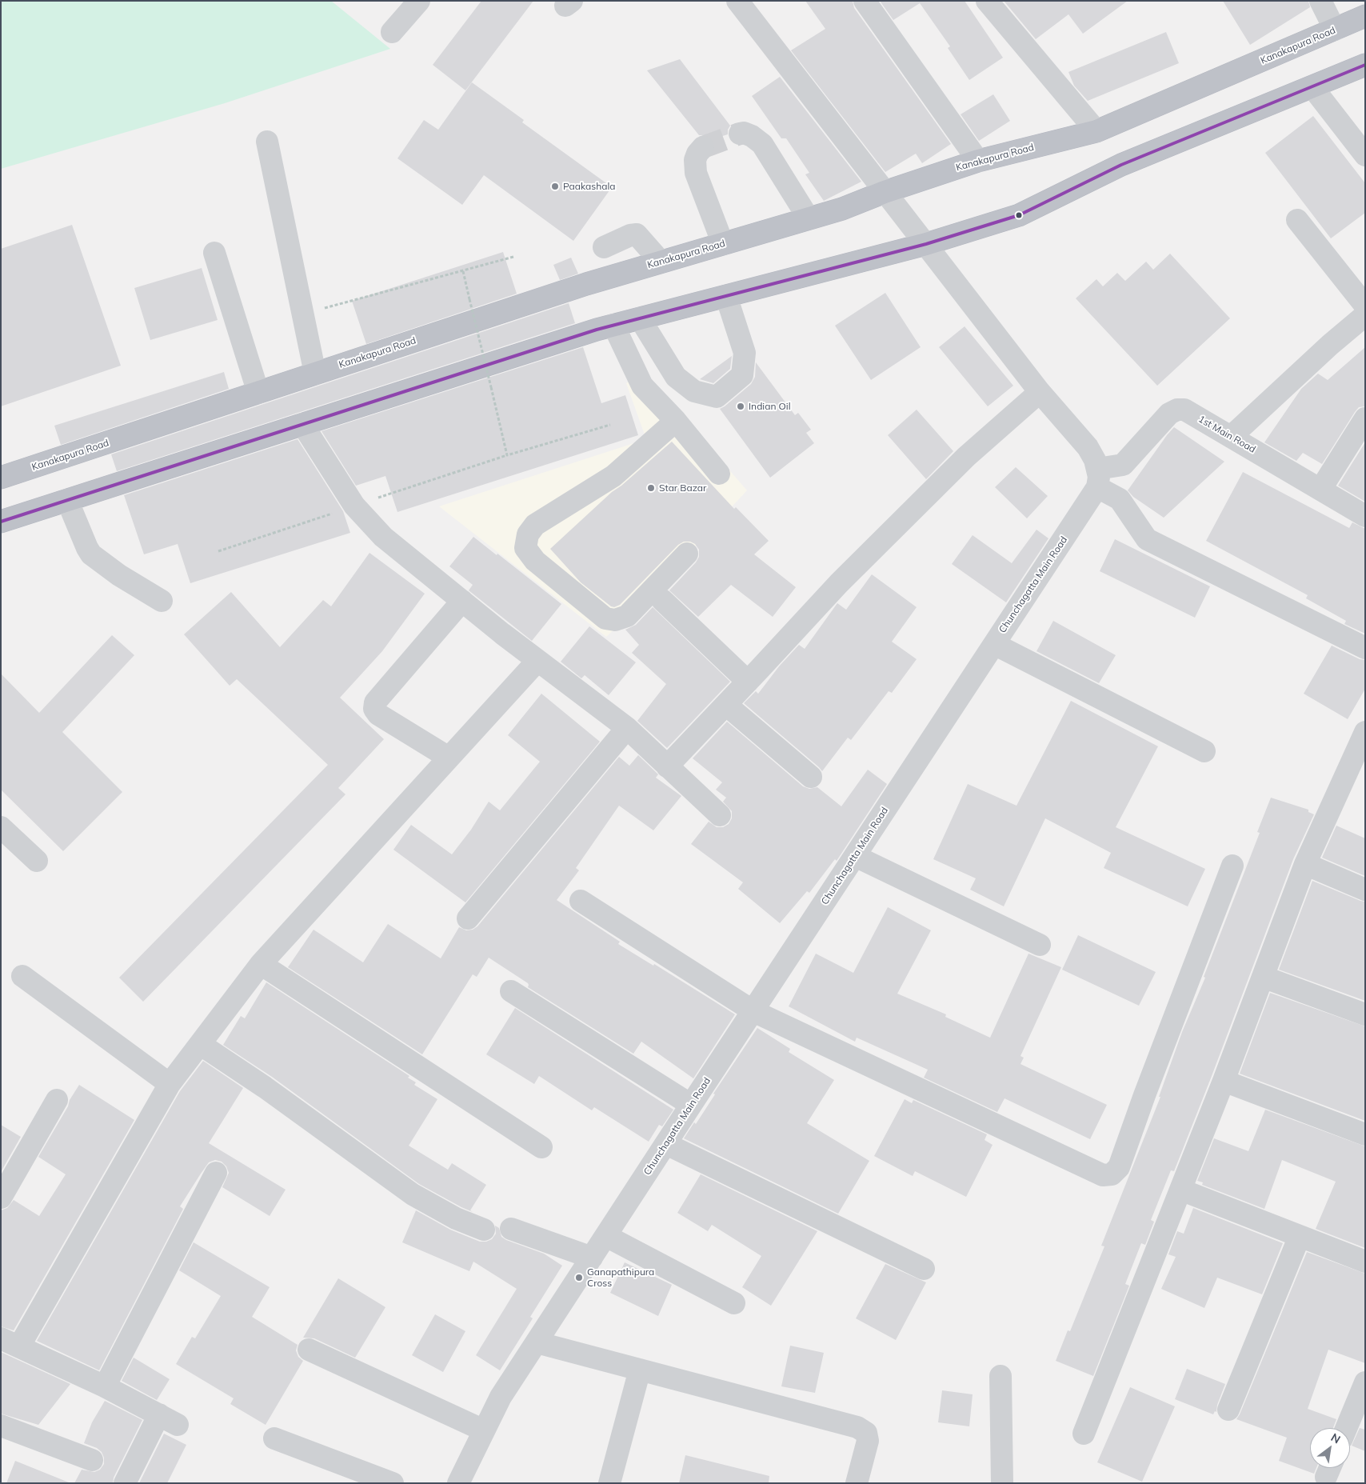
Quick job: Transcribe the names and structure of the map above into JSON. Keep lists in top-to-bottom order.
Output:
{
  "streets": {
    "highway": ["Kanakapura Road"],
    "street": ["1st Main Road", "Chunchagatta Main Road"]
  },
  "crossings": [
    ["1st Main Road", "Chunchagatta Main Road"]
  ],
  "places": [
    "Paakashala",
    "Indian Oil",
    "Star Bazar",
    "Ganapathipura Cross"
  ],
  "north": "top right"
}
